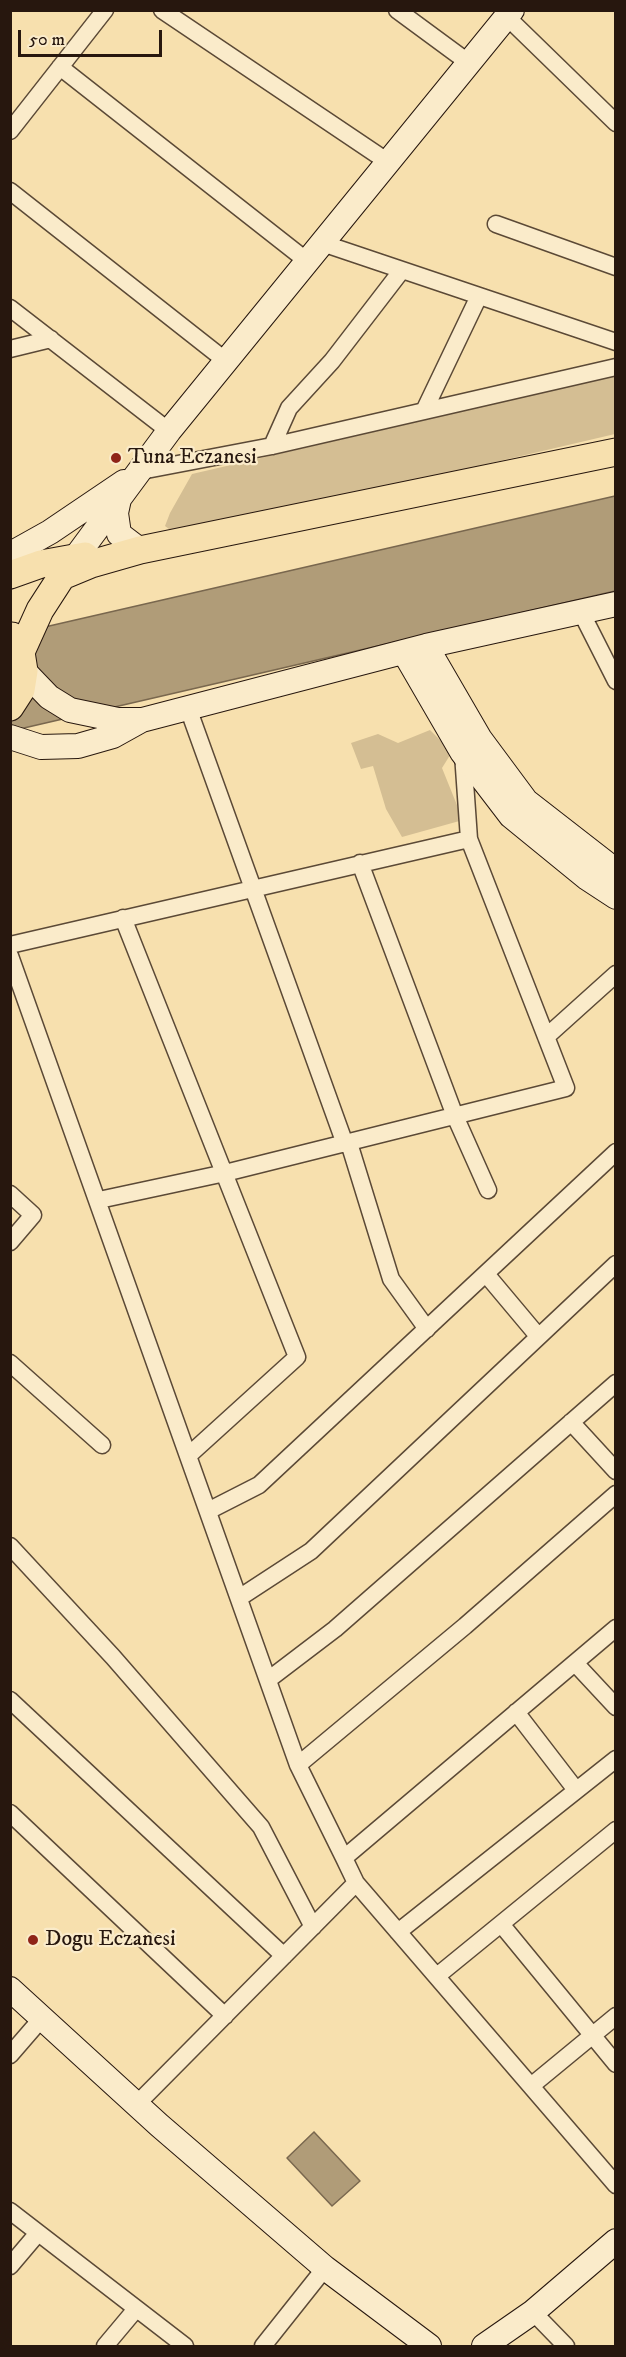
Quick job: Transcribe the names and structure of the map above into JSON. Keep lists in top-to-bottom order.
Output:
{
  "places": ["Tuna Eczanesi", "Dogu Eczanesi"],
  "scale_bar": "50 m"
}
